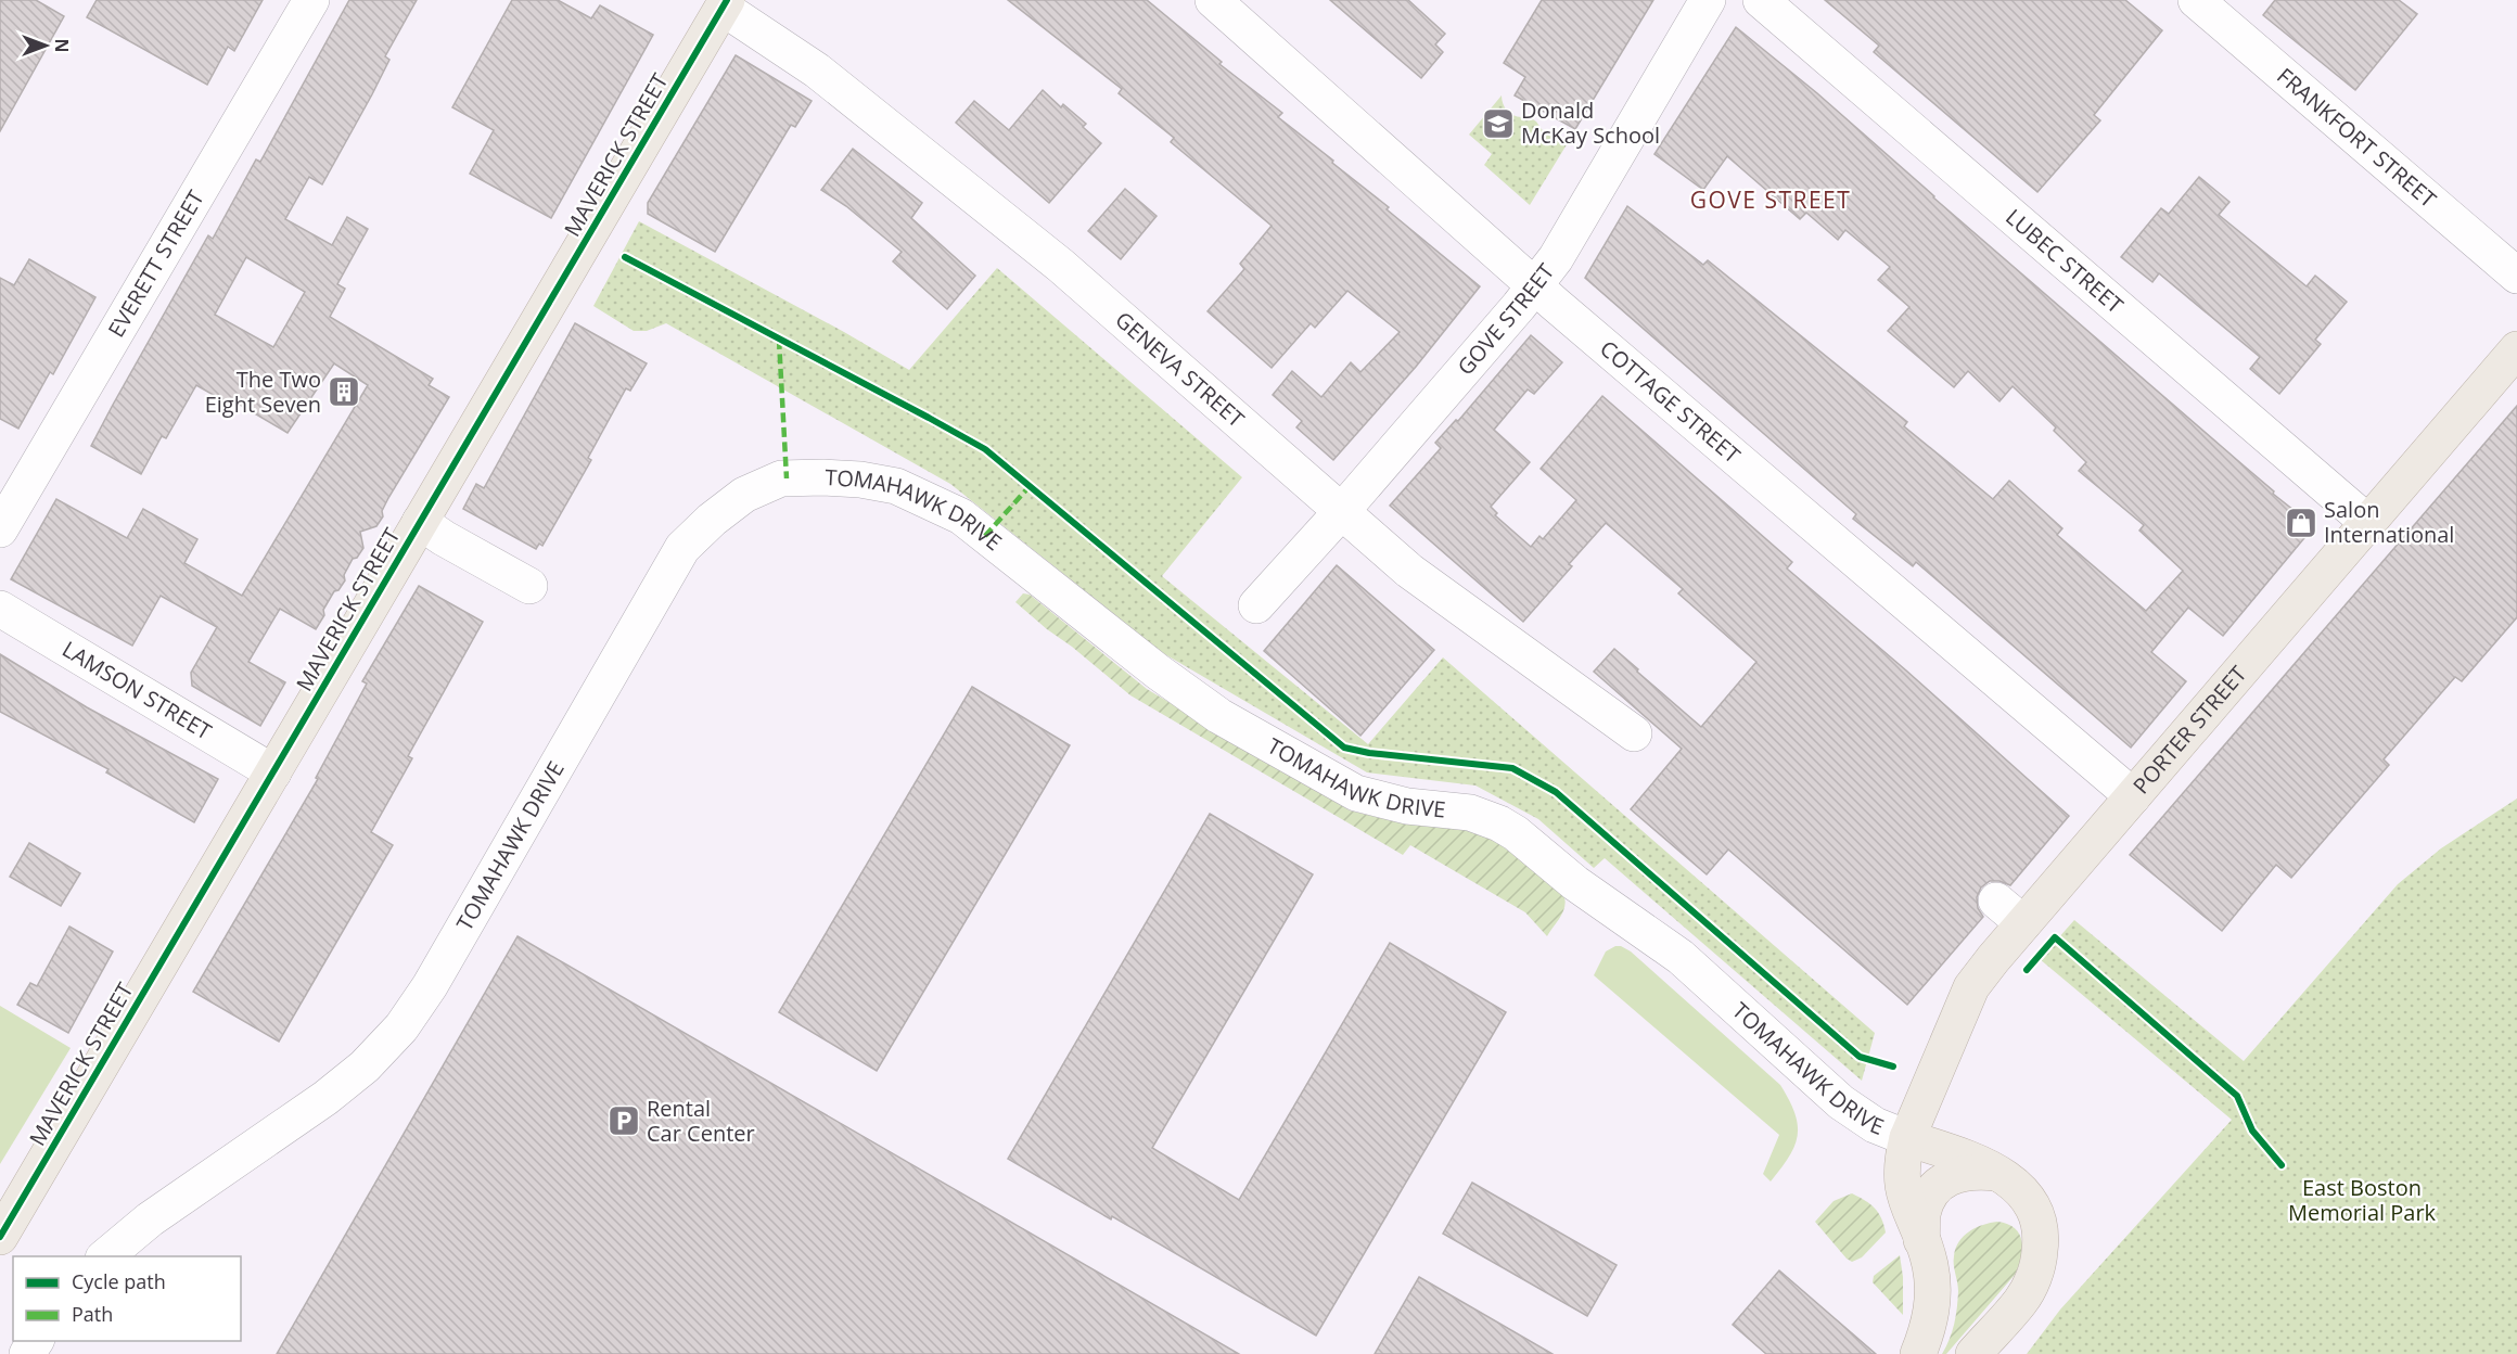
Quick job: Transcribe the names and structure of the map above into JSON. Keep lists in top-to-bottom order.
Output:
{
  "streets": {
    "main road": ["MAVERICK STREET", "PORTER STREET"],
    "street": [
      "FRANKFORT STREET",
      "LUBEC STREET",
      "EVERETT STREET",
      "GOVE STREET",
      "GENEVA STREET",
      "COTTAGE STREET",
      "TOMAHAWK DRIVE",
      "LAMSON STREET"
    ]
  },
  "crossings": [
    ["MAVERICK STREET", "GENEVA STREET"],
    ["MAVERICK STREET", "LAMSON STREET"],
    ["LUBEC STREET", "PORTER STREET"],
    ["GOVE STREET", "GENEVA STREET"],
    ["GOVE STREET", "COTTAGE STREET"],
    ["COTTAGE STREET", "PORTER STREET"],
    ["TOMAHAWK DRIVE", "PORTER STREET"]
  ],
  "districts": ["GOVE STREET"],
  "parks": ["East Boston Memorial Park"],
  "places": {
    "school or university": ["Donald McKay School"],
    "building": ["The Two Eight Seven"],
    "shop": ["Salon International"],
    "parking": ["Rental Car Center"]
  },
  "legend": ["Cycle path", "Path"],
  "north": "right"
}
